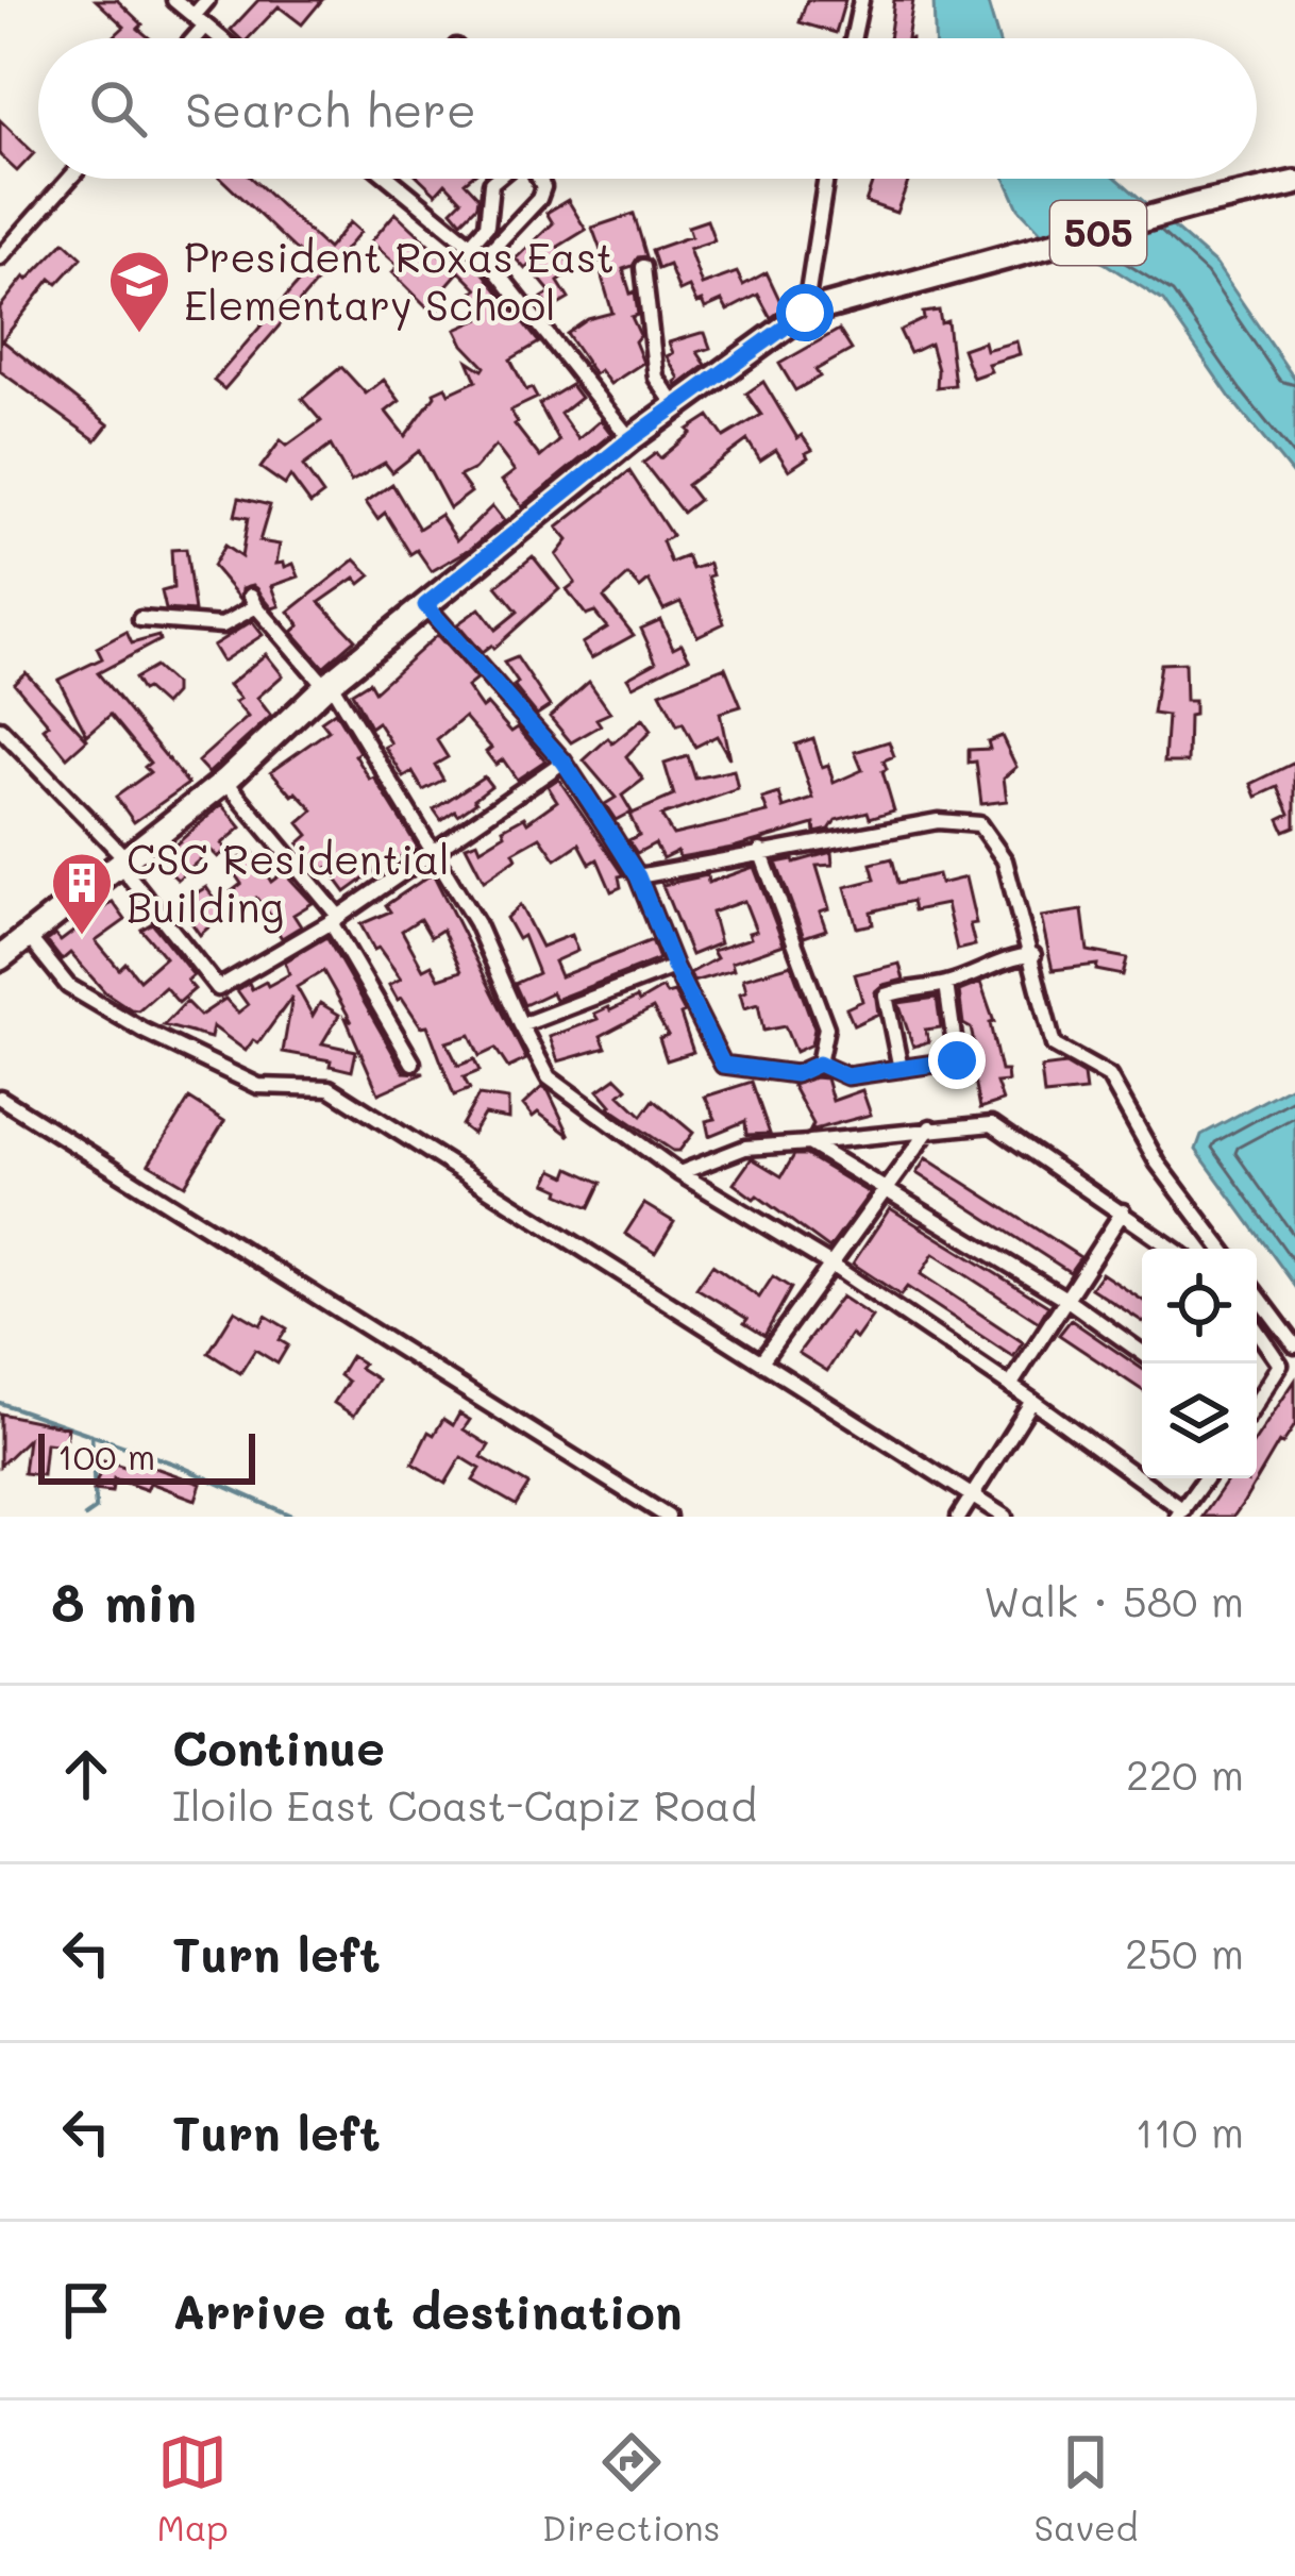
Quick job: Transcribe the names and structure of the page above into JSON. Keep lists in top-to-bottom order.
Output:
{
  "streets": {
    "main road": ["505"]
  },
  "places": {
    "school or university": ["President Roxas East Elementary School"],
    "building": ["CSC Residential Building"]
  },
  "scale_bar": "100 m",
  "page": {
    "search": "Search here",
    "scale": "100 m",
    "heading": ["8 min", "Walk · 580 m"],
    "list": [
      ["Continue", "Iloilo East Coast-Capiz Road", "220 m"],
      ["Turn left", "250 m"],
      ["Turn left", "110 m"],
      "Arrive at destination"
    ],
    "nav": ["Map", "Directions", "Saved"]
  }
}
